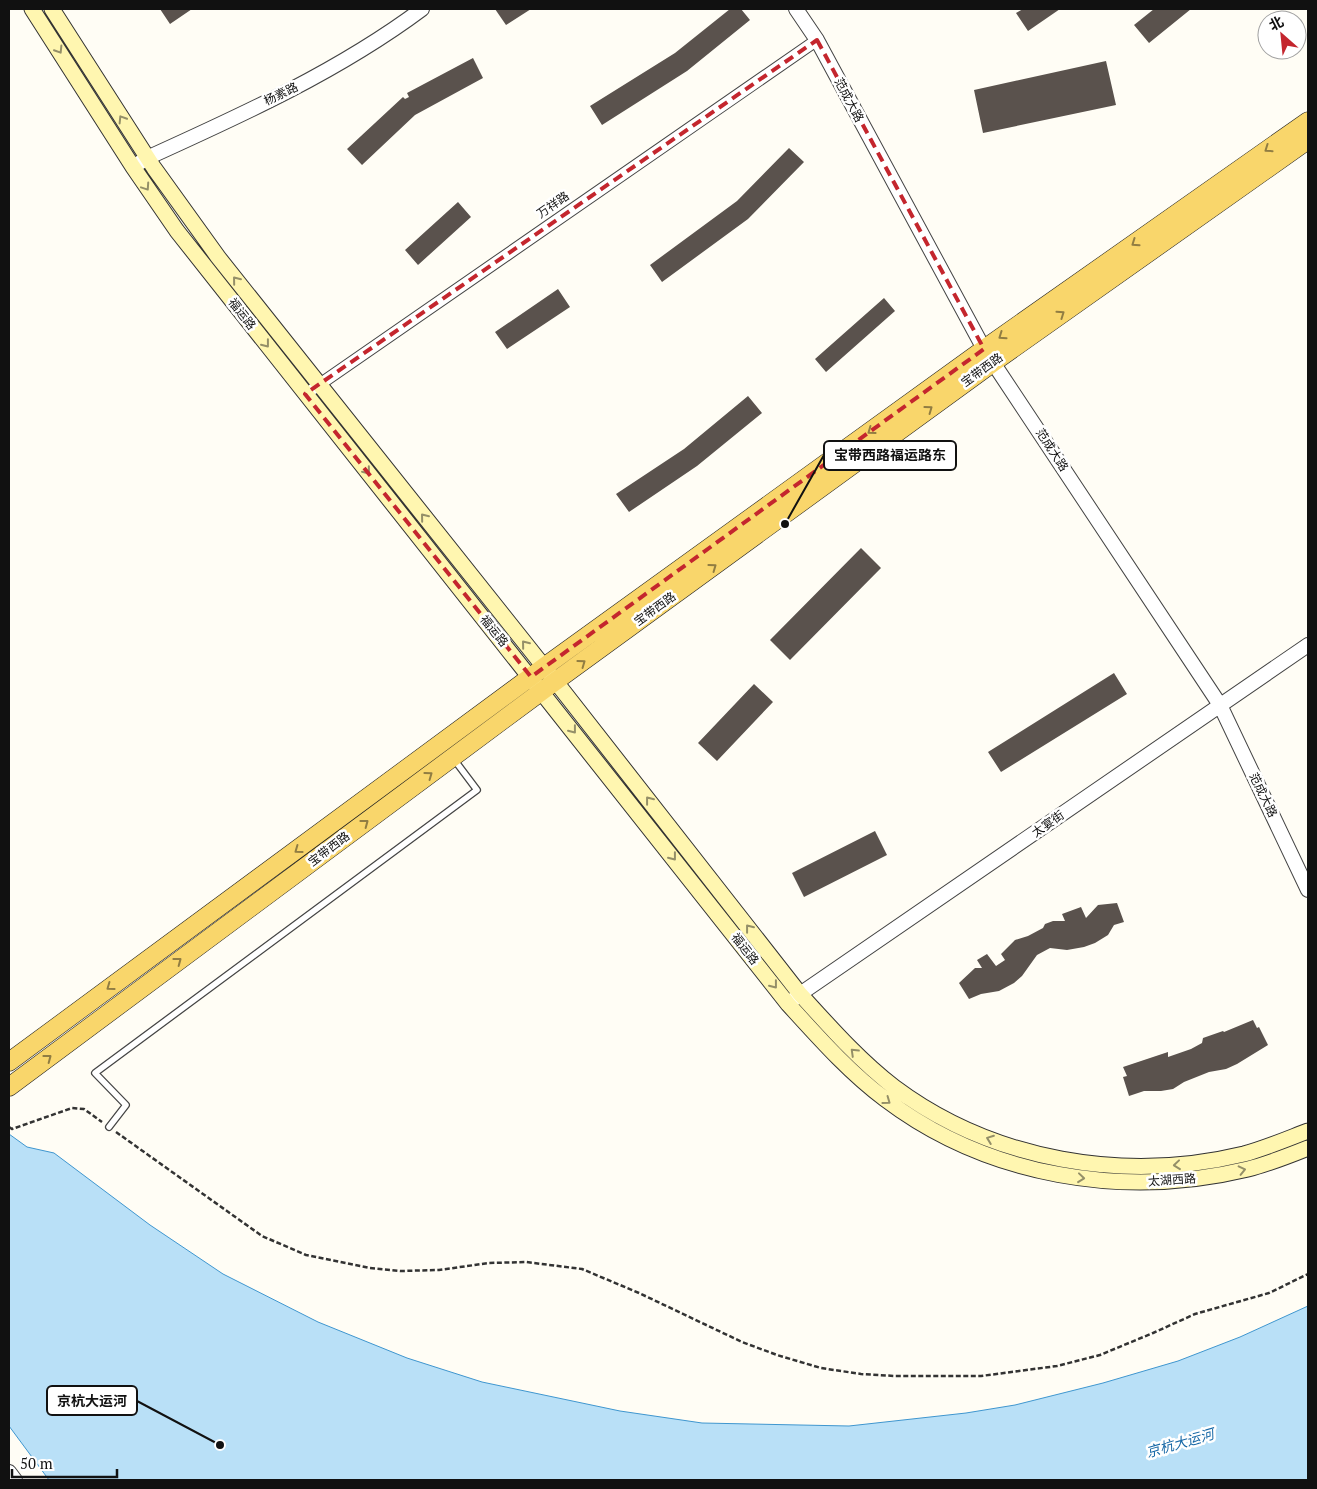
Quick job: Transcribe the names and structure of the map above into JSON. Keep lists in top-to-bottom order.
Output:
{
  "streets": {
    "main road": ["福运路", "宝带西路", "太湖西路"],
    "street": [
      "杨素路",
      "范成大路",
      "万祥路",
      "太宴街"
    ]
  },
  "crossings": [
    ["杨素路", "福运路"],
    ["范成大路", "万祥路"],
    ["范成大路", "宝带西路"],
    ["范成大路", "太宴街"],
    ["万祥路", "福运路"],
    ["福运路", "宝带西路"],
    ["福运路", "太宴街"],
    ["福运路", "太湖西路"]
  ],
  "water": ["京杭大运河"],
  "places": ["宝带西路福运路东", "京杭大运河"],
  "scale_bar": "50 m",
  "north": "top left"
}
